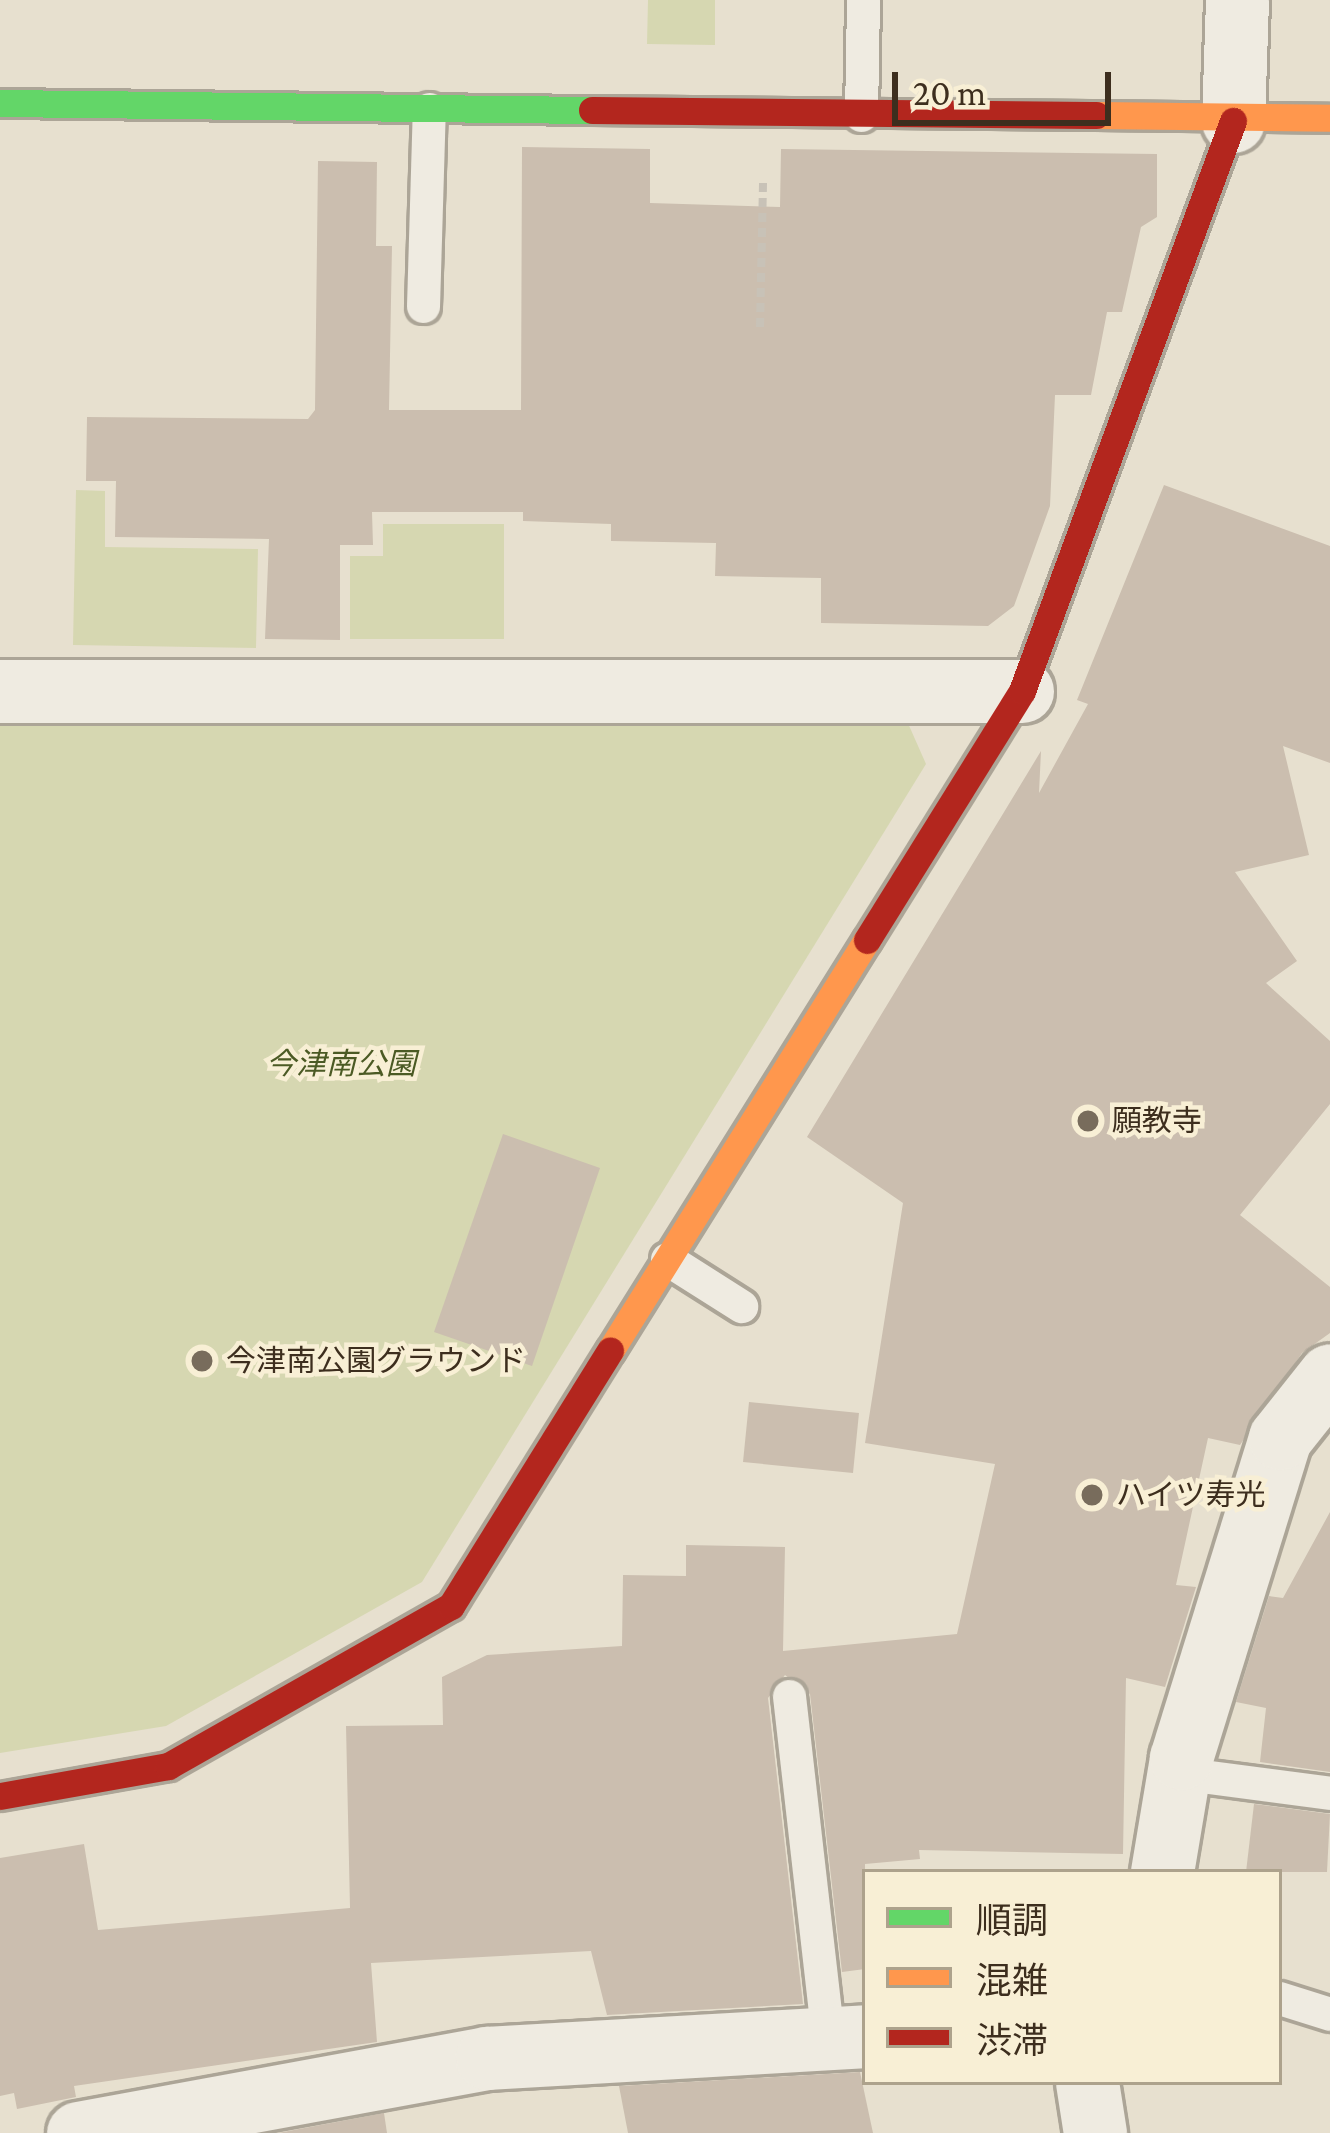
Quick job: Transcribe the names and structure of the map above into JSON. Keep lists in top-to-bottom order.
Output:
{
  "parks": ["今津南公園"],
  "places": ["願教寺", "今津南公園グラウンド", "ハイツ寿光"],
  "legend": ["順調", "混雑", "渋滞"],
  "scale_bar": "20 m"
}
